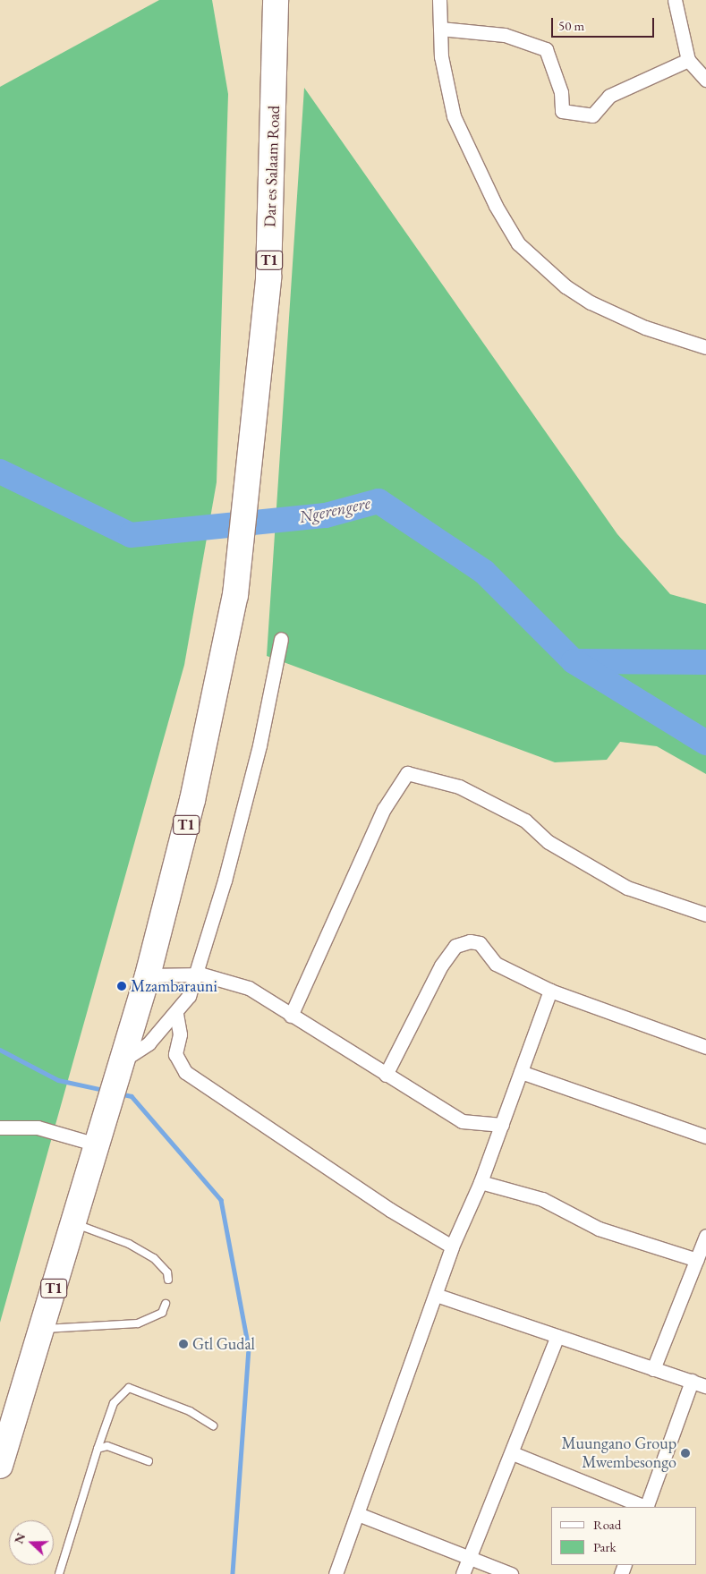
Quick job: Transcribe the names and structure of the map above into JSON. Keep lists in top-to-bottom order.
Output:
{
  "streets": {
    "highway": ["Dar es Salaam Road", "T1"]
  },
  "crossings": [
    ["Dar es Salaam Road", "T1"]
  ],
  "water": ["Ngerengere"],
  "places": ["Mzambarauni", "Gtl Gudal", "Muungano Group Mwembesongo"],
  "legend": ["Road", "Park"],
  "scale_bar": "50 m",
  "north": "left"
}
